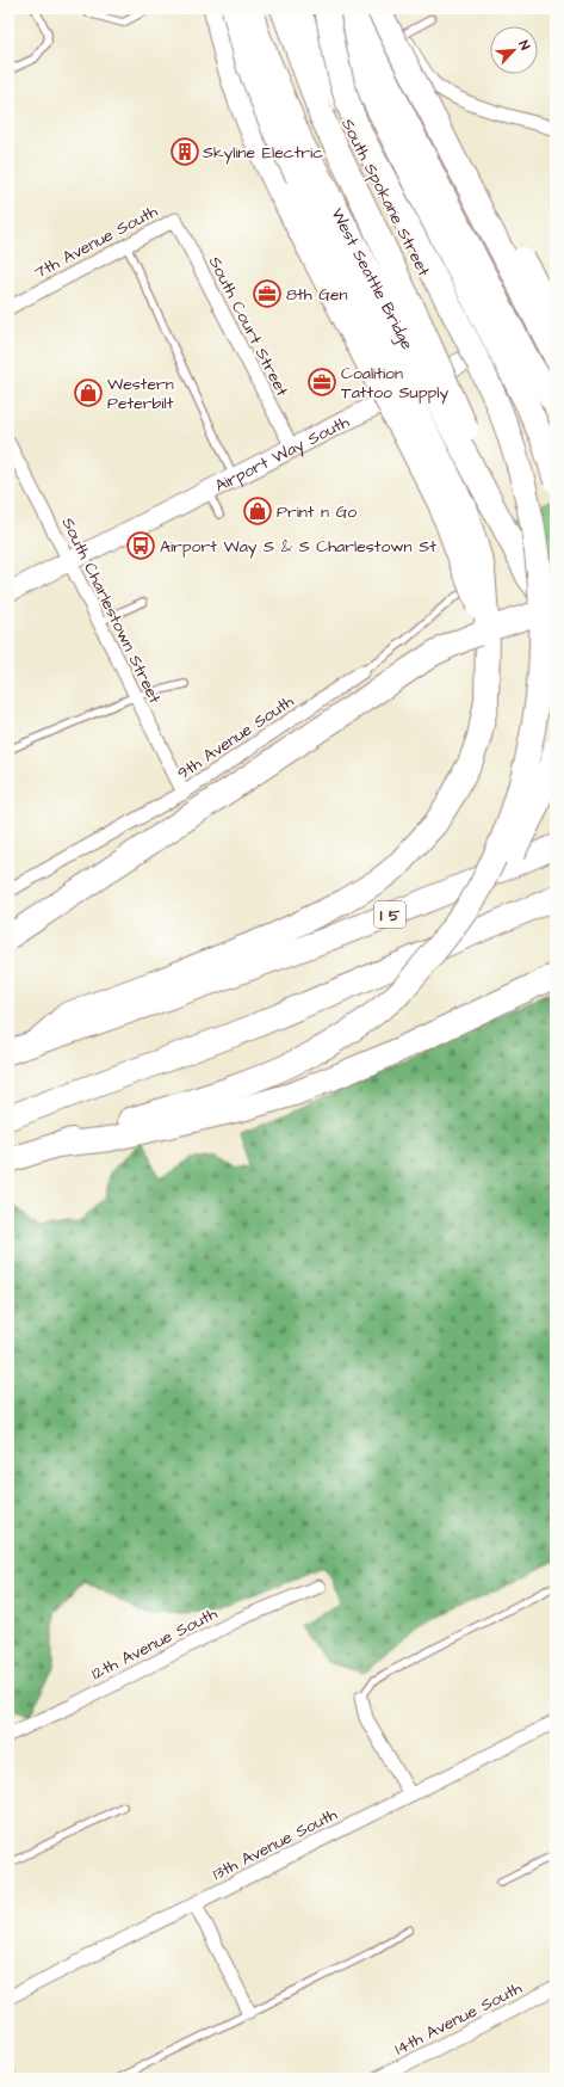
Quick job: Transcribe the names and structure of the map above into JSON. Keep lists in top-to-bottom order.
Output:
{
  "streets": {
    "highway": ["West Seattle Bridge", "I 5"],
    "main road": ["South Spokane Street", "Airport Way South"],
    "street": [
      "7th Avenue South",
      "South Court Street",
      "South Charlestown Street",
      "9th Avenue South",
      "12th Avenue South",
      "13th Avenue South",
      "14th Avenue South"
    ]
  },
  "crossings": [
    ["South Spokane Street", "Airport Way South"],
    ["7th Avenue South", "South Court Street"],
    ["South Court Street", "Airport Way South"],
    ["Airport Way South", "South Charlestown Street"],
    ["South Charlestown Street", "9th Avenue South"]
  ],
  "places": {
    "building": ["Skyline Electric"],
    "office": ["8th Gen", "Coalition Tattoo Supply"],
    "shop": ["Western Peterbilt", "Print n Go"],
    "bus stop": ["Airport Way S & S Charlestown St"]
  },
  "north": "top right"
}
